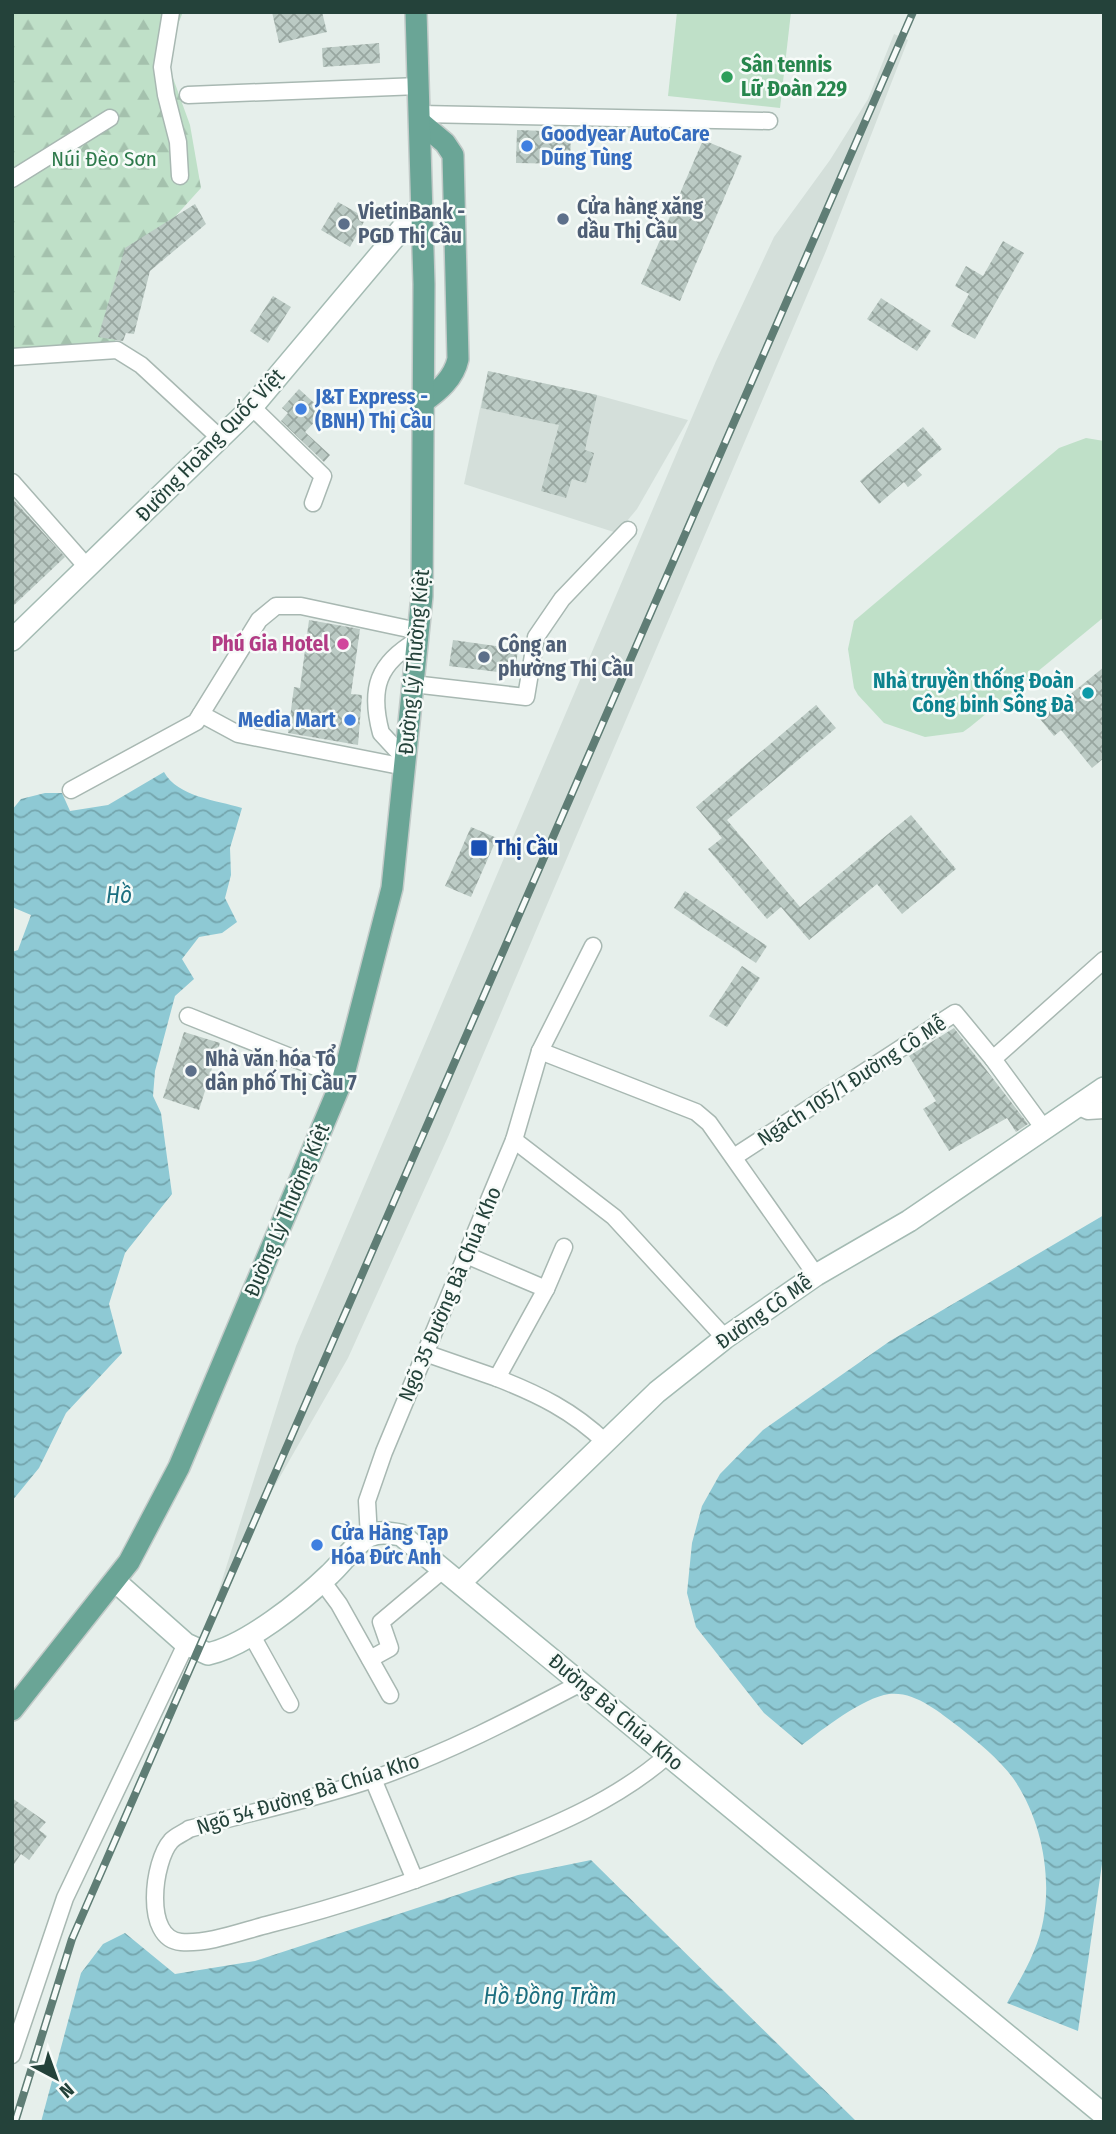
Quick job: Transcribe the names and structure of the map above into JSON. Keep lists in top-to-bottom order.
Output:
{
  "streets": {
    "main road": ["Đường Lý Thường Kiệt"],
    "street": [
      "Đường Hoàng Quốc Việt",
      "Ngách 105/1 Đường Cô Mễ",
      "Ngõ 35 Đường Bà Chúa Kho",
      "Đường Cô Mễ",
      "Đường Bà Chúa Kho",
      "Ngõ 54 Đường Bà Chúa Kho"
    ]
  },
  "crossings": [
    ["Đường Hoàng Quốc Việt", "Đường Lý Thường Kiệt"],
    ["Ngõ 35 Đường Bà Chúa Kho", "Đường Bà Chúa Kho"],
    ["Đường Cô Mễ", "Đường Bà Chúa Kho"],
    ["Đường Bà Chúa Kho", "Ngõ 54 Đường Bà Chúa Kho"]
  ],
  "water": ["Hồ", "Hồ Đồng Trầm"],
  "parks": ["Núi Đèo Sơn"],
  "places": {
    "other": [
      "Sân tennis Lữ Đoàn 229",
      "Goodyear AutoCare Dũng Tùng",
      "Cửa hàng xăng dầu Thị Cầu",
      "VietinBank - PGD Thị Cầu",
      "J&T Express - (BNH) Thị Cầu",
      "Phú Gia Hotel",
      "Công an phường Thị Cầu",
      "Nhà truyền thống Đoàn Công binh Sông Đà",
      "Media Mart",
      "Nhà văn hóa Tổ dân phố Thị Cầu 7",
      "Cửa Hàng Tạp Hóa Đức Anh"
    ],
    "transit": ["Thị Cầu"]
  },
  "north": "bottom right"
}
